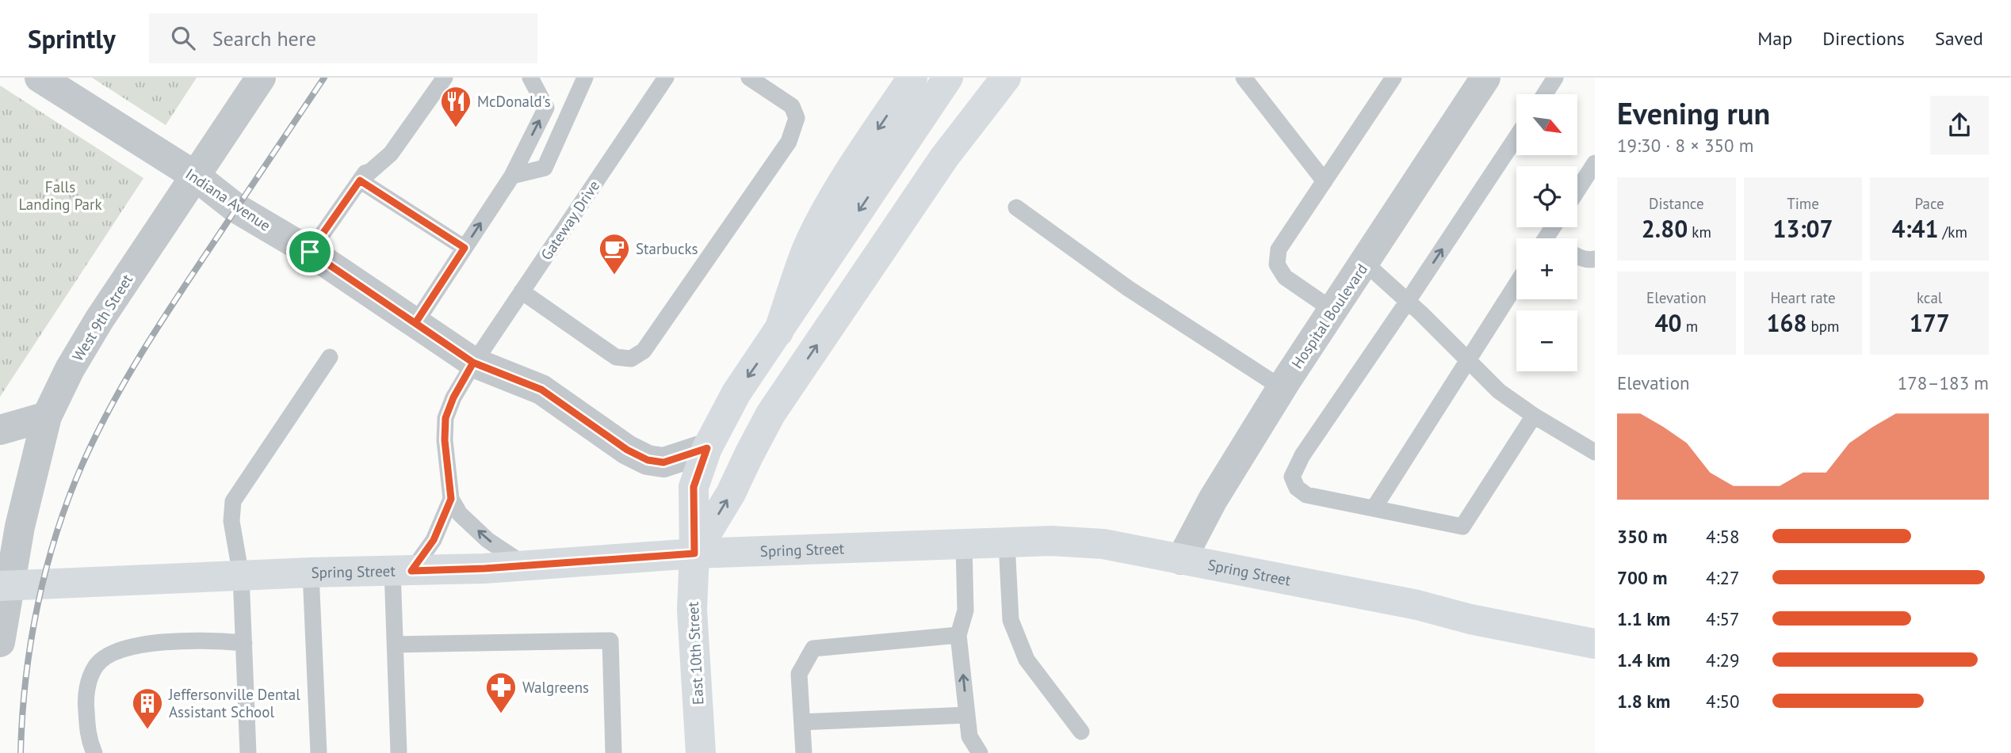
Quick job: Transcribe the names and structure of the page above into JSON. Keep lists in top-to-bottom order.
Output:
{
  "streets": {
    "main road": ["Spring Street", "East 10th Street"],
    "street": ["Indiana Avenue", "Hospital Boulevard", "West 9th Street"],
    "lane": ["Gateway Drive"]
  },
  "crossings": [
    ["Indiana Avenue", "Gateway Drive"],
    ["Indiana Avenue", "West 9th Street"],
    ["Indiana Avenue", "East 10th Street"],
    ["Hospital Boulevard", "Spring Street"],
    ["West 9th Street", "Spring Street"],
    ["Spring Street", "East 10th Street"]
  ],
  "parks": ["Falls Landing Park"],
  "places": {
    "restaurant": ["McDonald's"],
    "cafe": ["Starbucks"],
    "pharmacy": ["Walgreens"],
    "building": ["Jeffersonville Dental Assistant School"]
  },
  "north": "bottom right",
  "page": {
    "header": "Sprintly",
    "search": "Search here",
    "nav": ["Map", "Directions", "Saved"],
    "heading": ["Evening run", "19:30 · 8 × 350 m"],
    "map_buttons": ["+", "−"],
    "stats": [
      ["Distance", "2.80 km"],
      ["Time", "13:07"],
      ["Pace", "4:41 /km"],
      ["Elevation", "40 m"],
      ["Heart rate", "168 bpm"],
      ["kcal", "177"]
    ],
    "chart": ["Elevation", "178–183 m"],
    "list": [
      {
        "name": "350 m",
        "note": "4:58"
      },
      {
        "name": "700 m",
        "note": "4:27"
      },
      {
        "name": "1.1 km",
        "note": "4:57"
      },
      {
        "name": "1.4 km",
        "note": "4:29"
      },
      {
        "name": "1.8 km",
        "note": "4:50"
      }
    ]
  }
}
